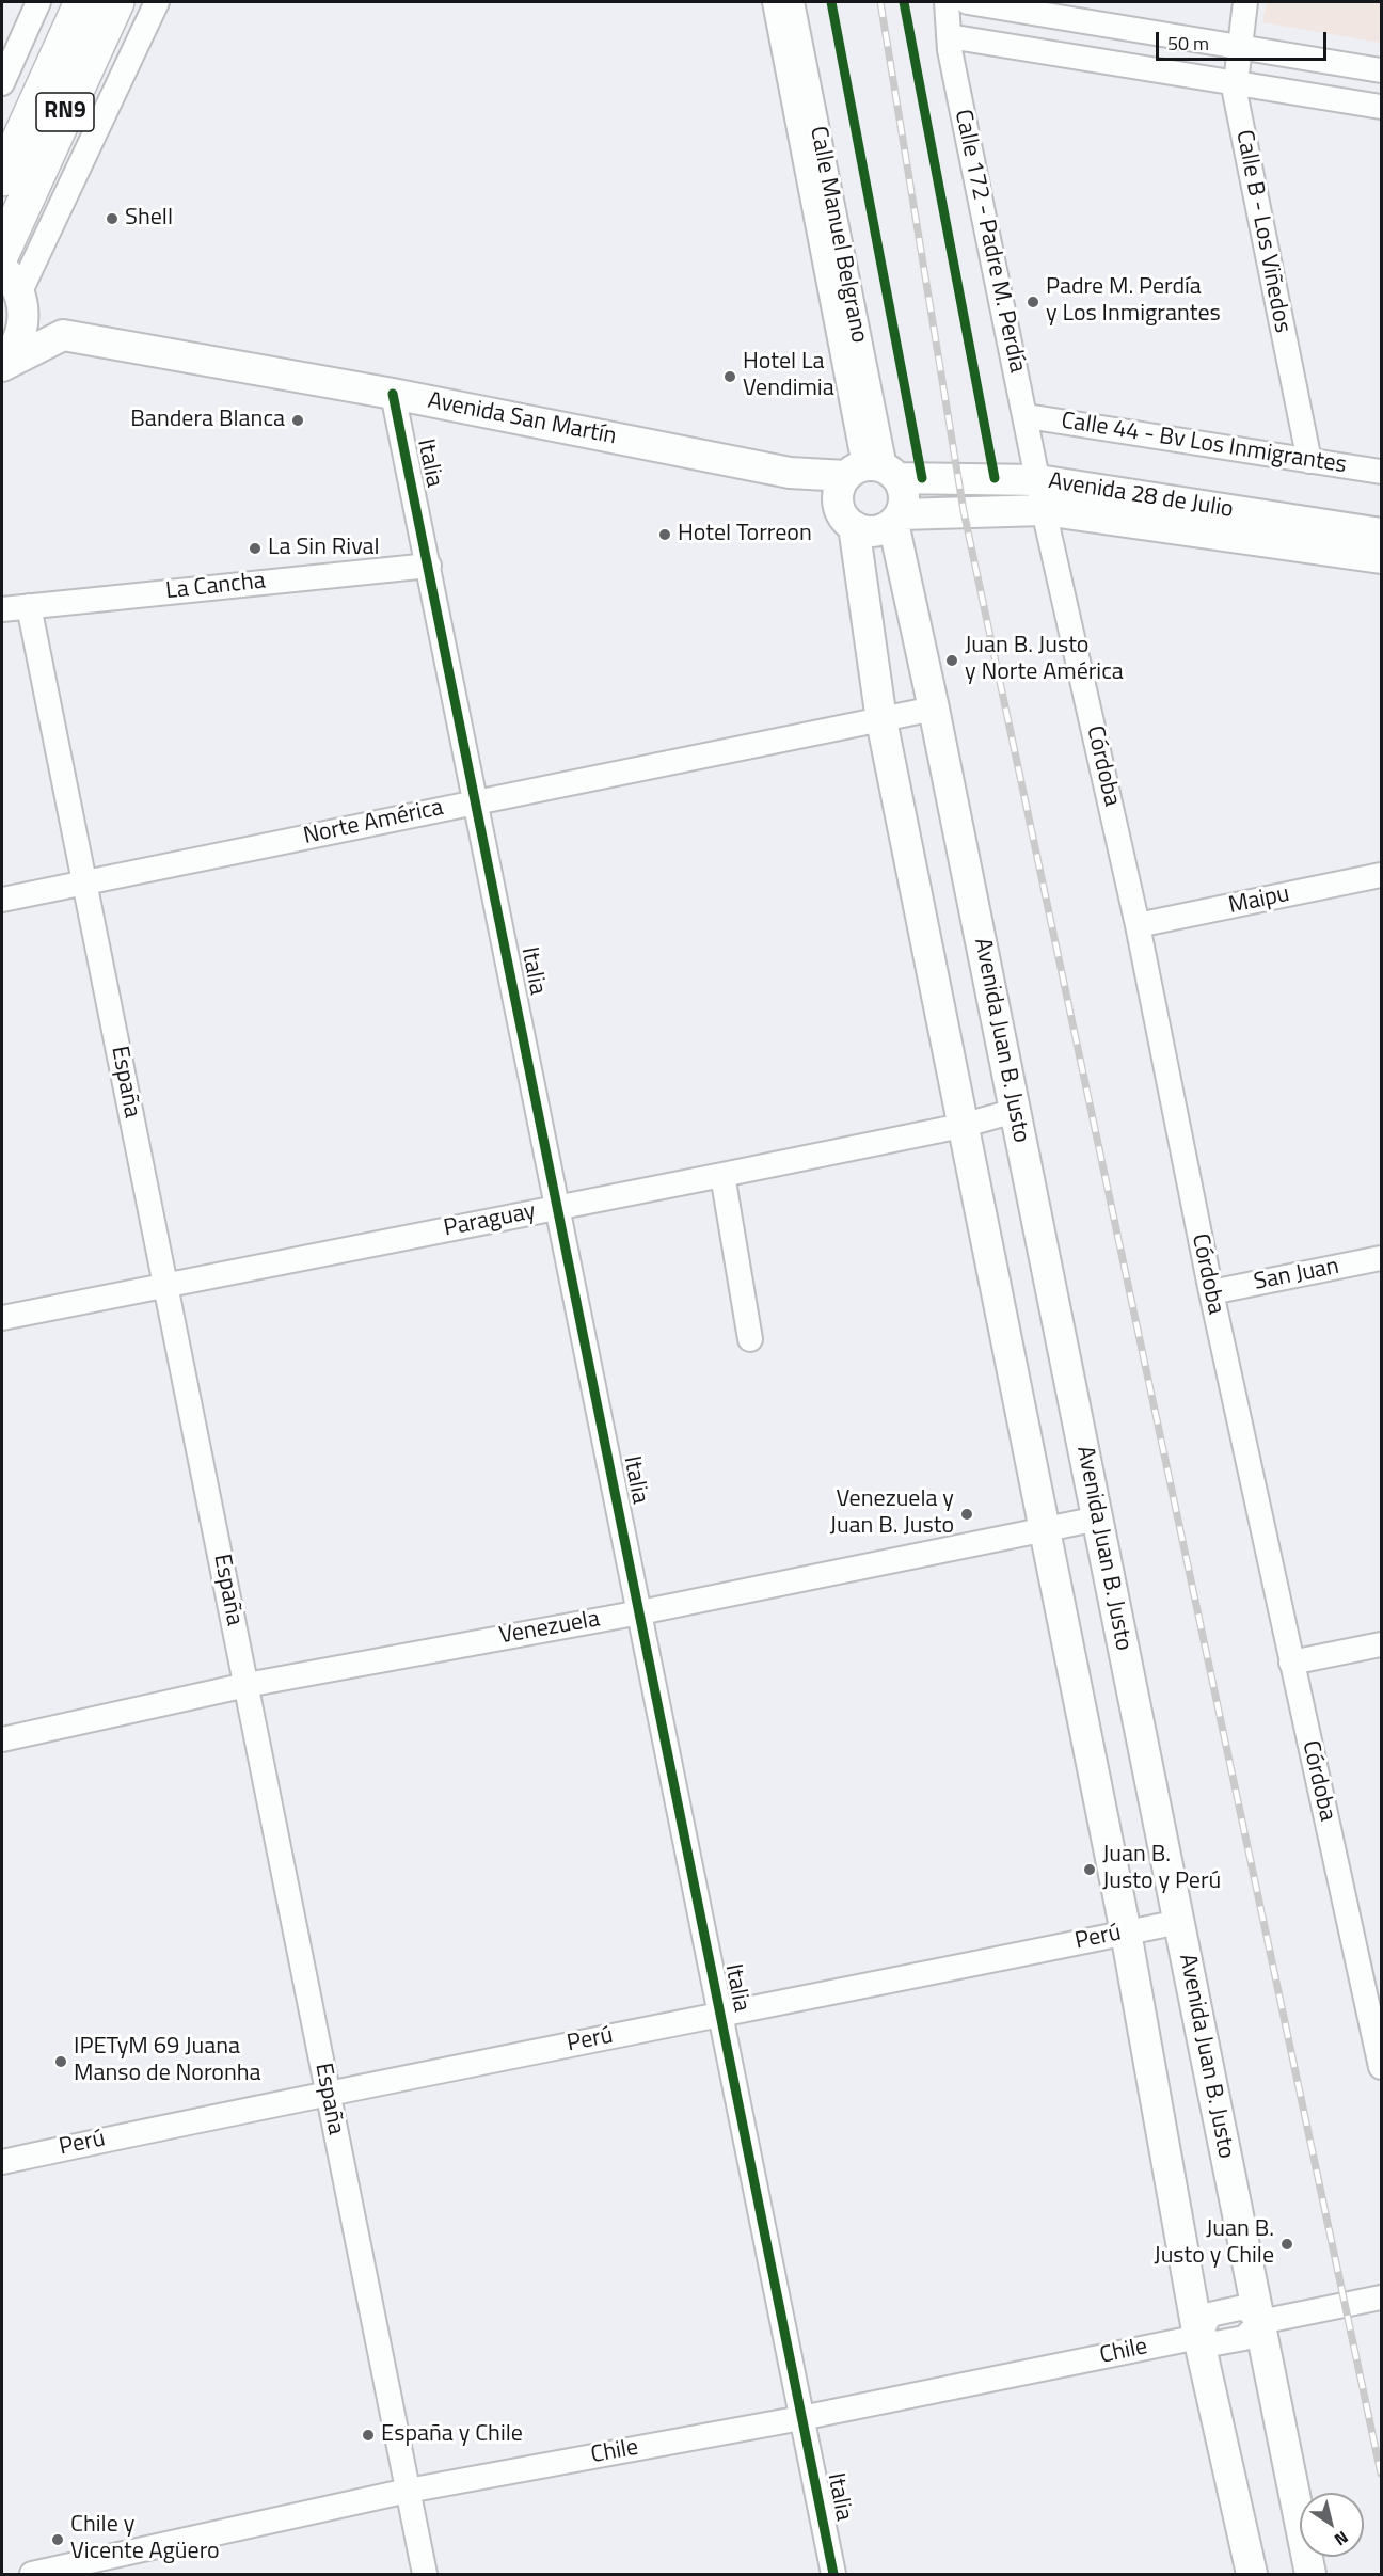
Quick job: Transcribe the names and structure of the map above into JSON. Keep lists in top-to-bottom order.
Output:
{
  "streets": {
    "highway": ["RN9"],
    "main road": ["Avenida San Martín", "Avenida 28 de Julio", "Avenida Juan B. Justo"],
    "street": [
      "Calle B - Los Viñedos",
      "Calle Manuel Belgrano",
      "Calle 172 - Padre M. Perdía",
      "Calle 44 - Bv Los Inmigrantes",
      "Italia",
      "La Cancha",
      "Córdoba",
      "Norte América",
      "Maipu",
      "España",
      "Paraguay",
      "San Juan",
      "Venezuela",
      "Perú",
      "Chile"
    ]
  },
  "crossings": [
    ["Calle B - Los Viñedos", "Calle 44 - Bv Los Inmigrantes"],
    ["Calle Manuel Belgrano", "Avenida San Martín"],
    ["Calle Manuel Belgrano", "Avenida 28 de Julio"],
    ["Calle Manuel Belgrano", "Avenida Juan B. Justo"],
    ["Calle 172 - Padre M. Perdía", "Calle 44 - Bv Los Inmigrantes"],
    ["Calle 172 - Padre M. Perdía", "Avenida 28 de Julio"],
    ["Calle 172 - Padre M. Perdía", "Córdoba"],
    ["Avenida San Martín", "Italia"],
    ["Avenida San Martín", "Avenida 28 de Julio"],
    ["Avenida San Martín", "Avenida Juan B. Justo"],
    ["Italia", "La Cancha"],
    ["Italia", "Norte América"],
    ["Italia", "Paraguay"],
    ["Italia", "Venezuela"],
    ["Italia", "Perú"],
    ["Italia", "Chile"],
    ["Avenida 28 de Julio", "Córdoba"],
    ["Avenida 28 de Julio", "Avenida Juan B. Justo"],
    ["La Cancha", "España"],
    ["Córdoba", "Maipu"],
    ["Córdoba", "San Juan"],
    ["Norte América", "Avenida Juan B. Justo"],
    ["Norte América", "España"],
    ["Avenida Juan B. Justo", "Paraguay"],
    ["Avenida Juan B. Justo", "Venezuela"],
    ["Avenida Juan B. Justo", "Perú"],
    ["Avenida Juan B. Justo", "Chile"],
    ["España", "Paraguay"],
    ["España", "Venezuela"],
    ["España", "Perú"],
    ["España", "Chile"]
  ],
  "places": [
    "Shell",
    "Padre M. Perdía y Los Inmigrantes",
    "Hotel La Vendimia",
    "Bandera Blanca",
    "Hotel Torreon",
    "La Sin Rival",
    "Juan B. Justo y Norte América",
    "Venezuela y Juan B. Justo",
    "Juan B. Justo y Perú",
    "IPETyM 69 Juana Manso de Noronha",
    "Juan B. Justo y Chile",
    "España y Chile",
    "Chile y Vicente Agüero"
  ],
  "scale_bar": "50 m",
  "north": "bottom right"
}
